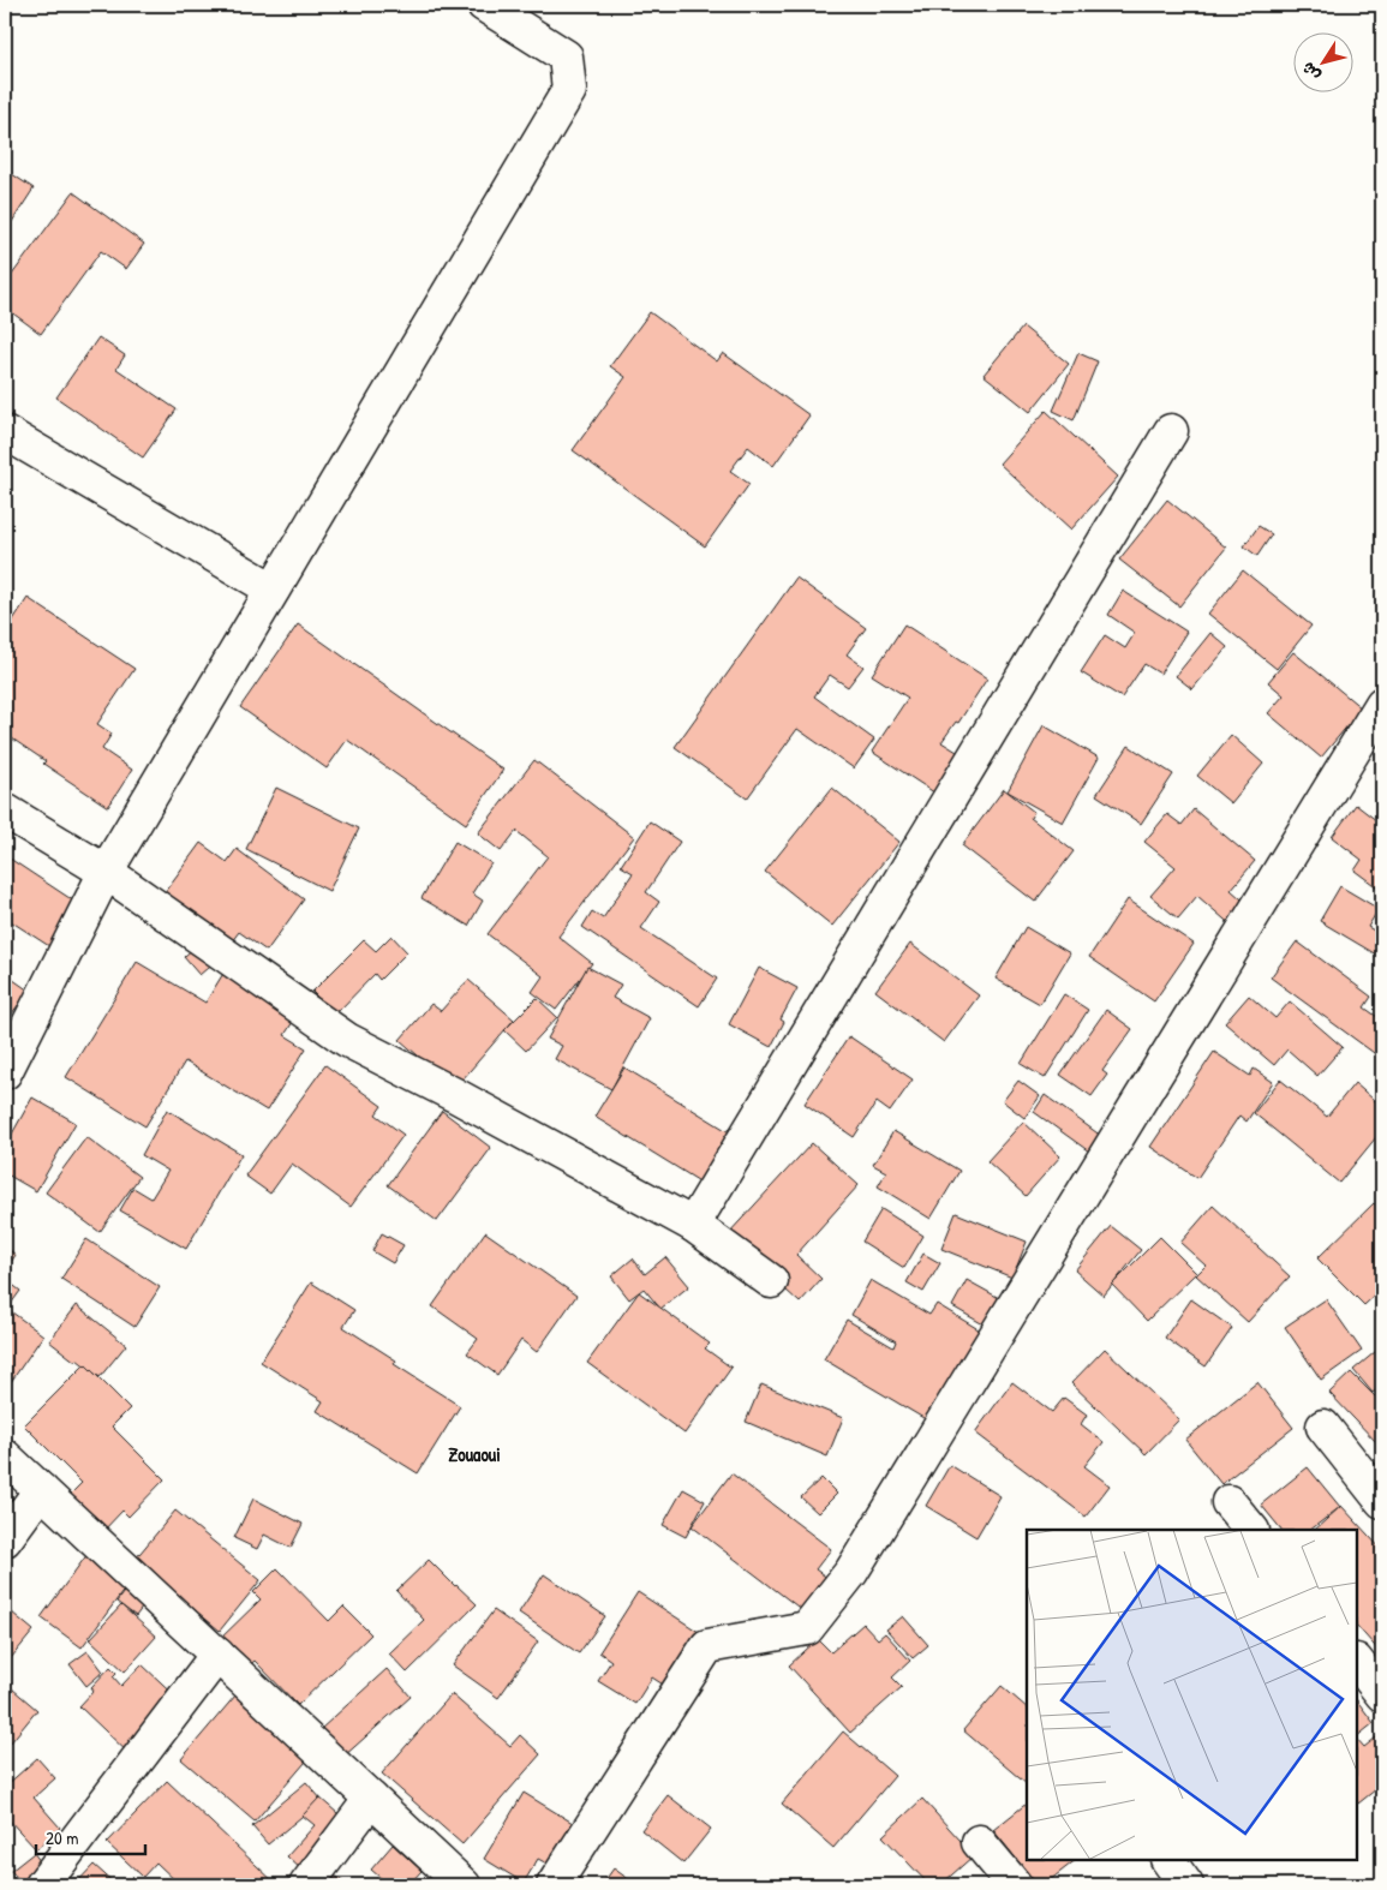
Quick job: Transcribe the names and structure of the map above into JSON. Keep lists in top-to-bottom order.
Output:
{
  "districts": ["Zouaoui"],
  "scale_bar": "20 m",
  "north": "bottom left"
}
